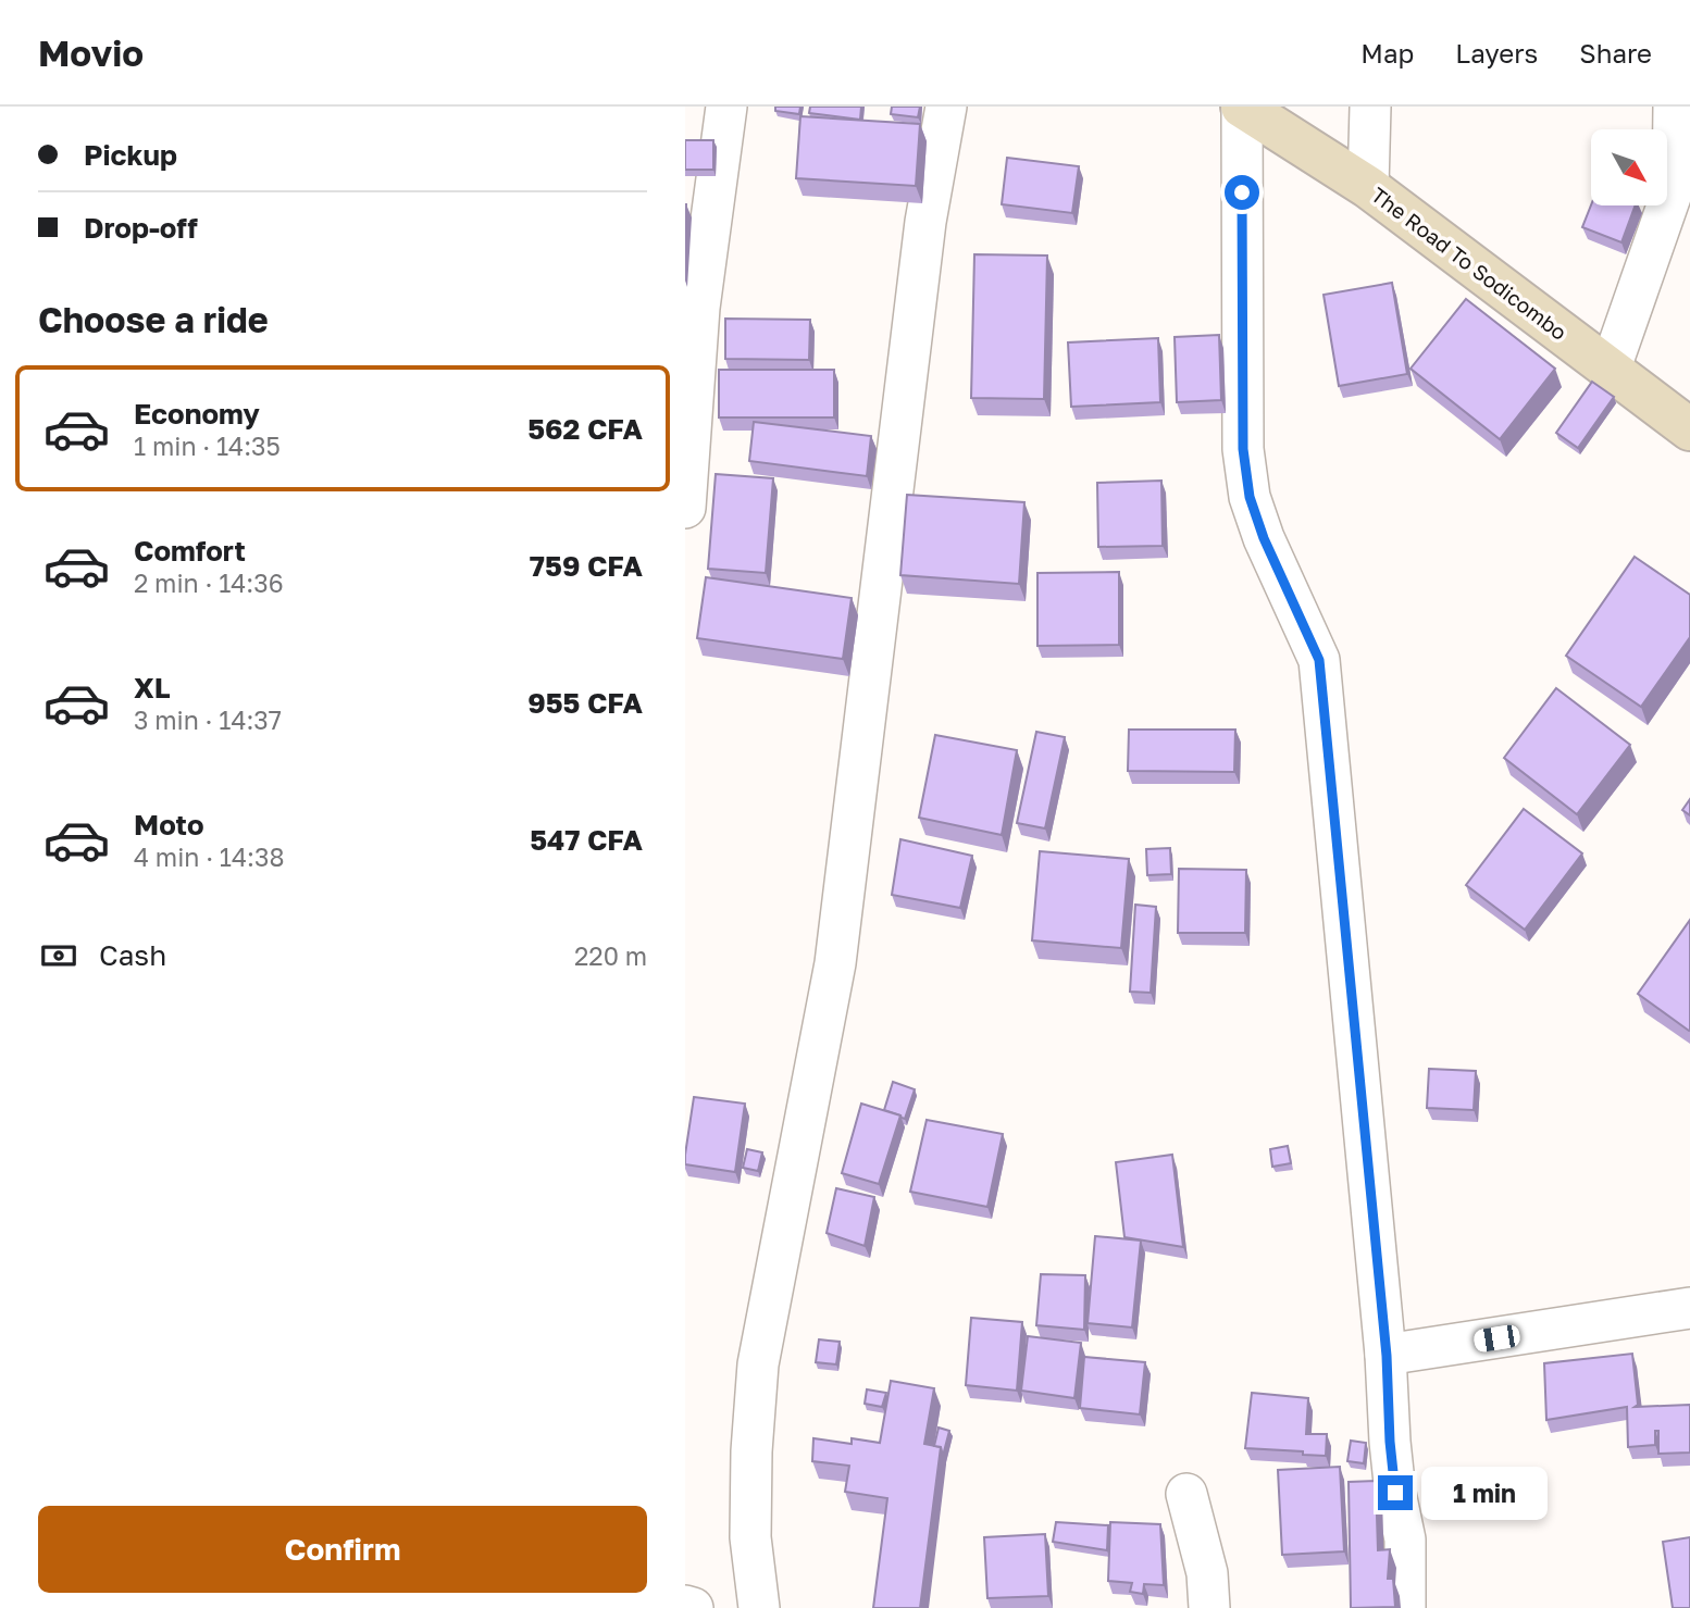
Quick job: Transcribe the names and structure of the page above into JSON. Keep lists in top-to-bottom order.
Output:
{
  "streets": {
    "main road": ["The Road To Sodicombo"]
  },
  "north": "bottom right",
  "page": {
    "header": "Movio",
    "nav": ["Map", "Layers", "Share"],
    "banner": ["Pickup", "Drop-off"],
    "heading": "Choose a ride",
    "list": [
      {
        "name": "Economy",
        "note": "1 min · 14:35",
        "value": "562 CFA"
      },
      {
        "name": "Comfort",
        "note": "2 min · 14:36",
        "value": "759 CFA"
      },
      {
        "name": "XL",
        "note": "3 min · 14:37",
        "value": "955 CFA"
      },
      {
        "name": "Moto",
        "note": "4 min · 14:38",
        "value": "547 CFA"
      }
    ],
    "pay": ["Cash", "220 m"],
    "bubble": "1 min",
    "buttons": "Confirm"
  }
}
